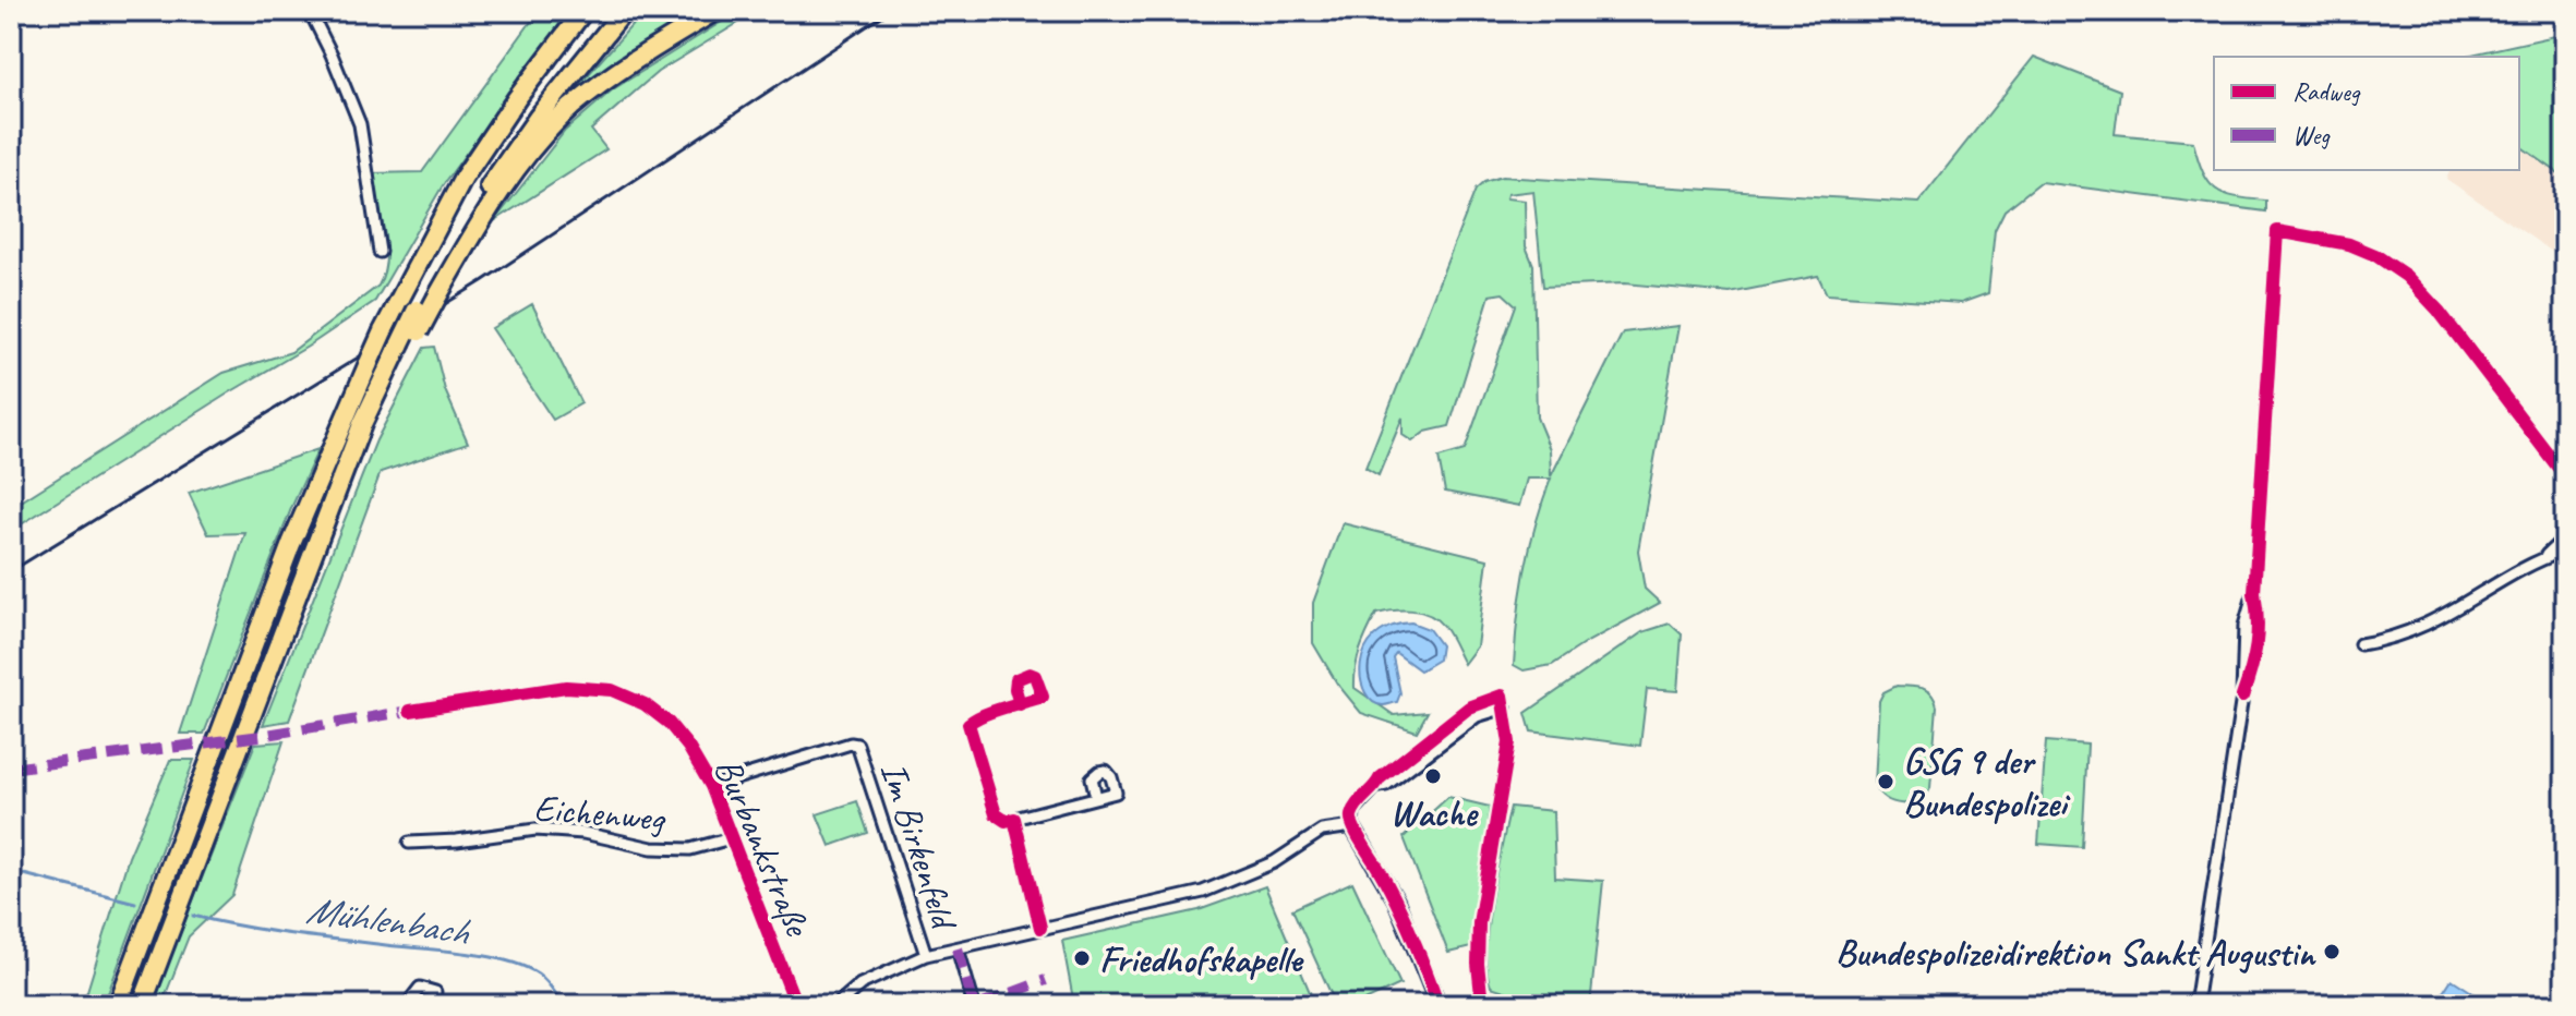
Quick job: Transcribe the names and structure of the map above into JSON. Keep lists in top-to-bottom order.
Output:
{
  "streets": {
    "street": ["Eichenweg", "Im Birkenfeld", "Burbankstraße"]
  },
  "crossings": [
    ["Eichenweg", "Burbankstraße"],
    ["Im Birkenfeld", "Burbankstraße"]
  ],
  "water": ["Mühlenbach"],
  "places": [
    "Wache",
    "GSG 9 der Bundespolizei",
    "Bundespolizeidirektion Sankt Augustin",
    "Friedhofskapelle"
  ],
  "legend": ["Radweg", "Weg"]
}
